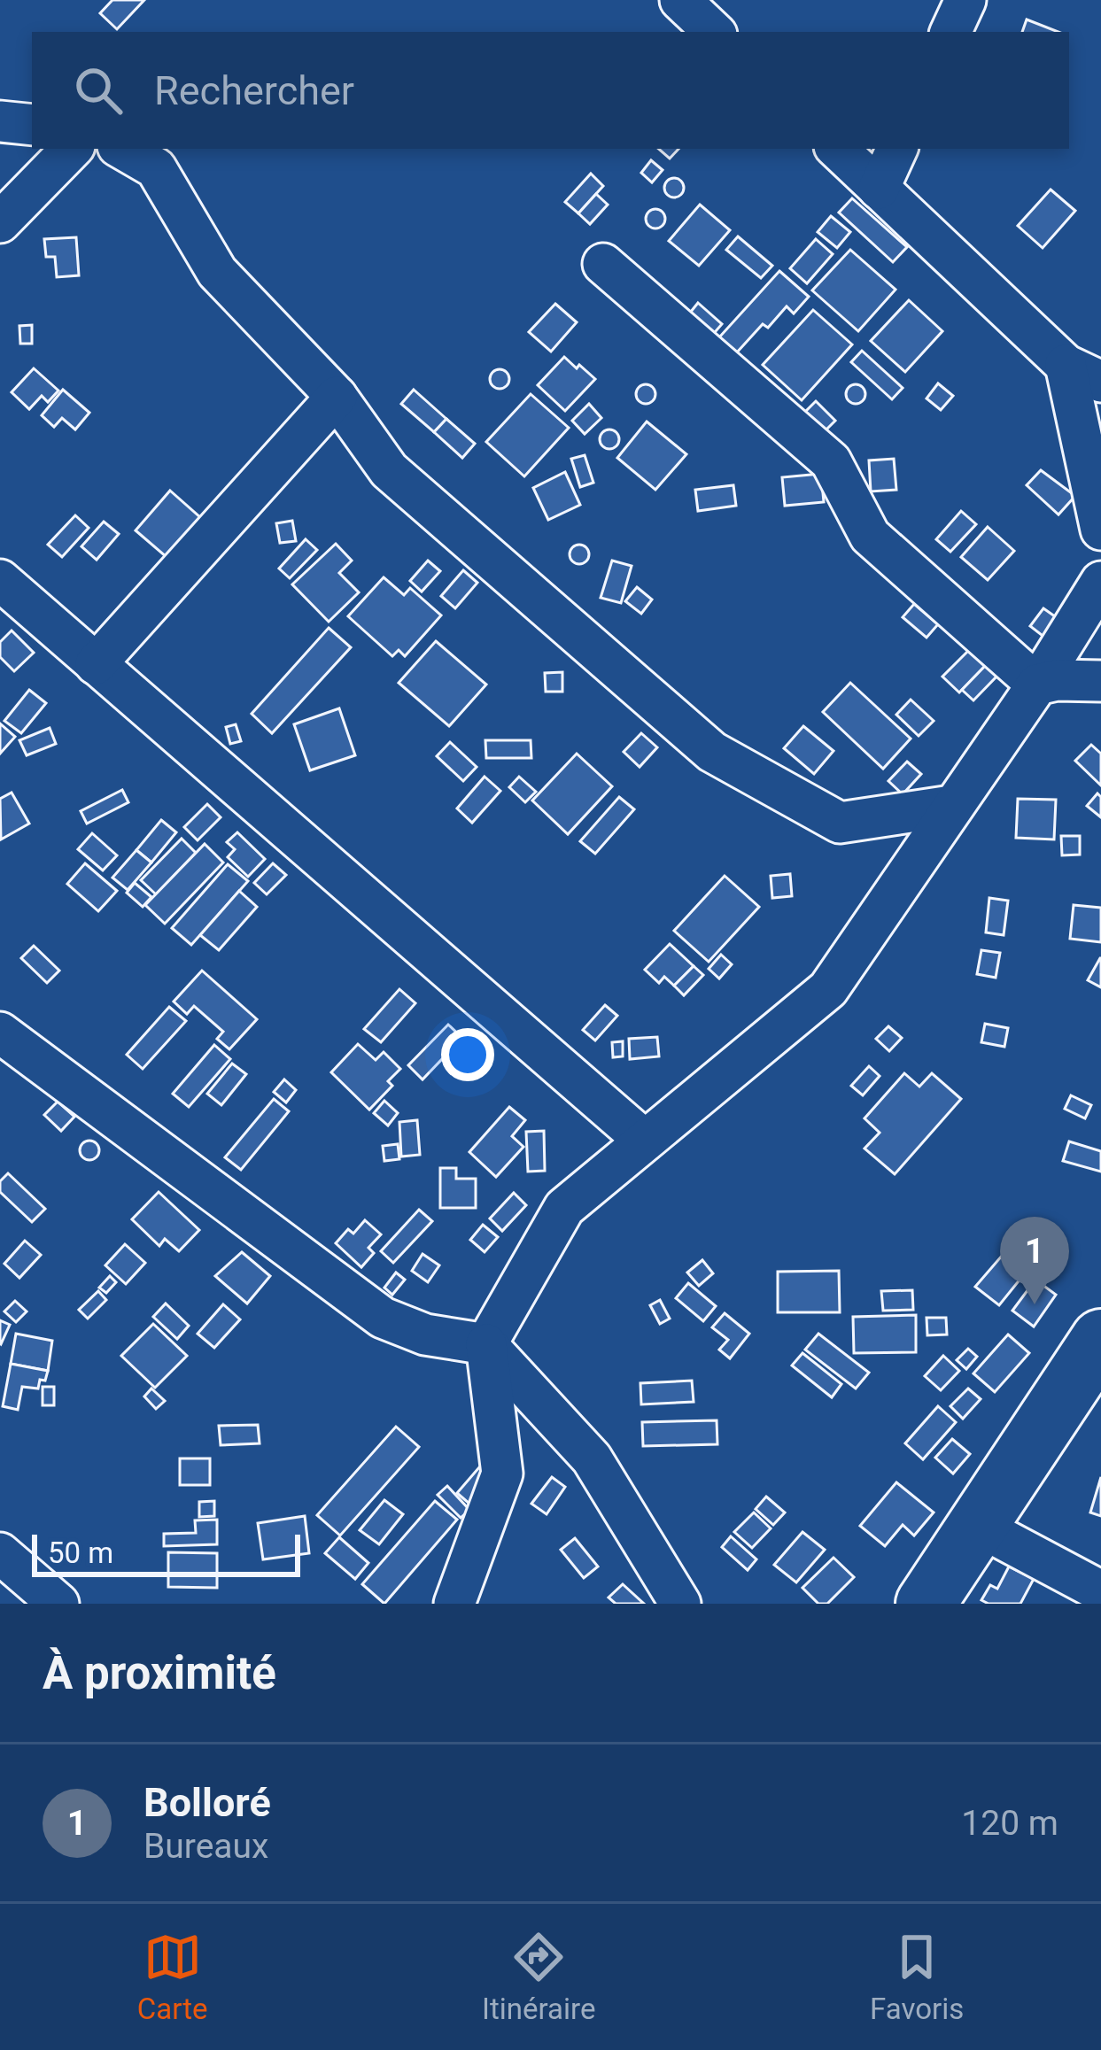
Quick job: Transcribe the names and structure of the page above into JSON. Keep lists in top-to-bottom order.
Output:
{
  "scale_bar": "50 m",
  "page": {
    "search": "Rechercher",
    "pins": "1",
    "scale": "50 m",
    "heading": "À proximité",
    "list": [
      {
        "mark": "1",
        "name": "Bolloré",
        "note": "Bureaux",
        "value": "120 m"
      }
    ],
    "nav": ["Carte", "Itinéraire", "Favoris"]
  }
}
